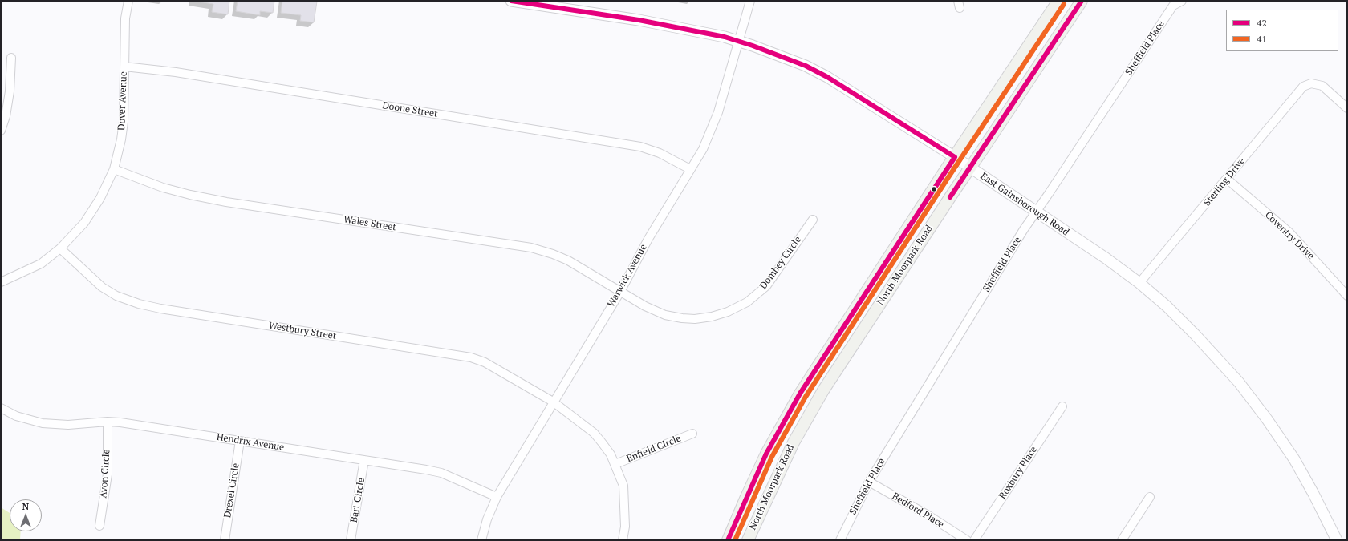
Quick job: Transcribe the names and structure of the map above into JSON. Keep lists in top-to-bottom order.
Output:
{
  "streets": {
    "main road": ["North Moorpark Road"],
    "street": [
      "Sheffield Place",
      "Dover Avenue",
      "Doone Street",
      "Sterling Drive",
      "East Gainsborough Road",
      "Wales Street",
      "Coventry Drive",
      "Dombey Circle",
      "Warwick Avenue",
      "Westbury Street",
      "Hendrix Avenue",
      "Enfield Circle",
      "Roxbury Place",
      "Avon Circle",
      "Drexel Circle",
      "Bart Circle",
      "Bedford Place"
    ]
  },
  "crossings": [
    ["Sheffield Place", "East Gainsborough Road"],
    ["Sheffield Place", "Bedford Place"],
    ["Dover Avenue", "Doone Street"],
    ["Dover Avenue", "Wales Street"],
    ["Dover Avenue", "Westbury Street"],
    ["Doone Street", "Warwick Avenue"],
    ["Sterling Drive", "East Gainsborough Road"],
    ["Sterling Drive", "Coventry Drive"],
    ["East Gainsborough Road", "North Moorpark Road"],
    ["East Gainsborough Road", "Warwick Avenue"],
    ["Wales Street", "Dombey Circle"],
    ["Wales Street", "Warwick Avenue"],
    ["Dombey Circle", "Warwick Avenue"],
    ["Warwick Avenue", "Westbury Street"],
    ["Warwick Avenue", "Hendrix Avenue"],
    ["Westbury Street", "Enfield Circle"],
    ["Hendrix Avenue", "Avon Circle"],
    ["Hendrix Avenue", "Drexel Circle"],
    ["Hendrix Avenue", "Bart Circle"]
  ],
  "lines": ["transit line 42", "transit line 41"],
  "legend": ["42", "41"],
  "north": "top"
}
